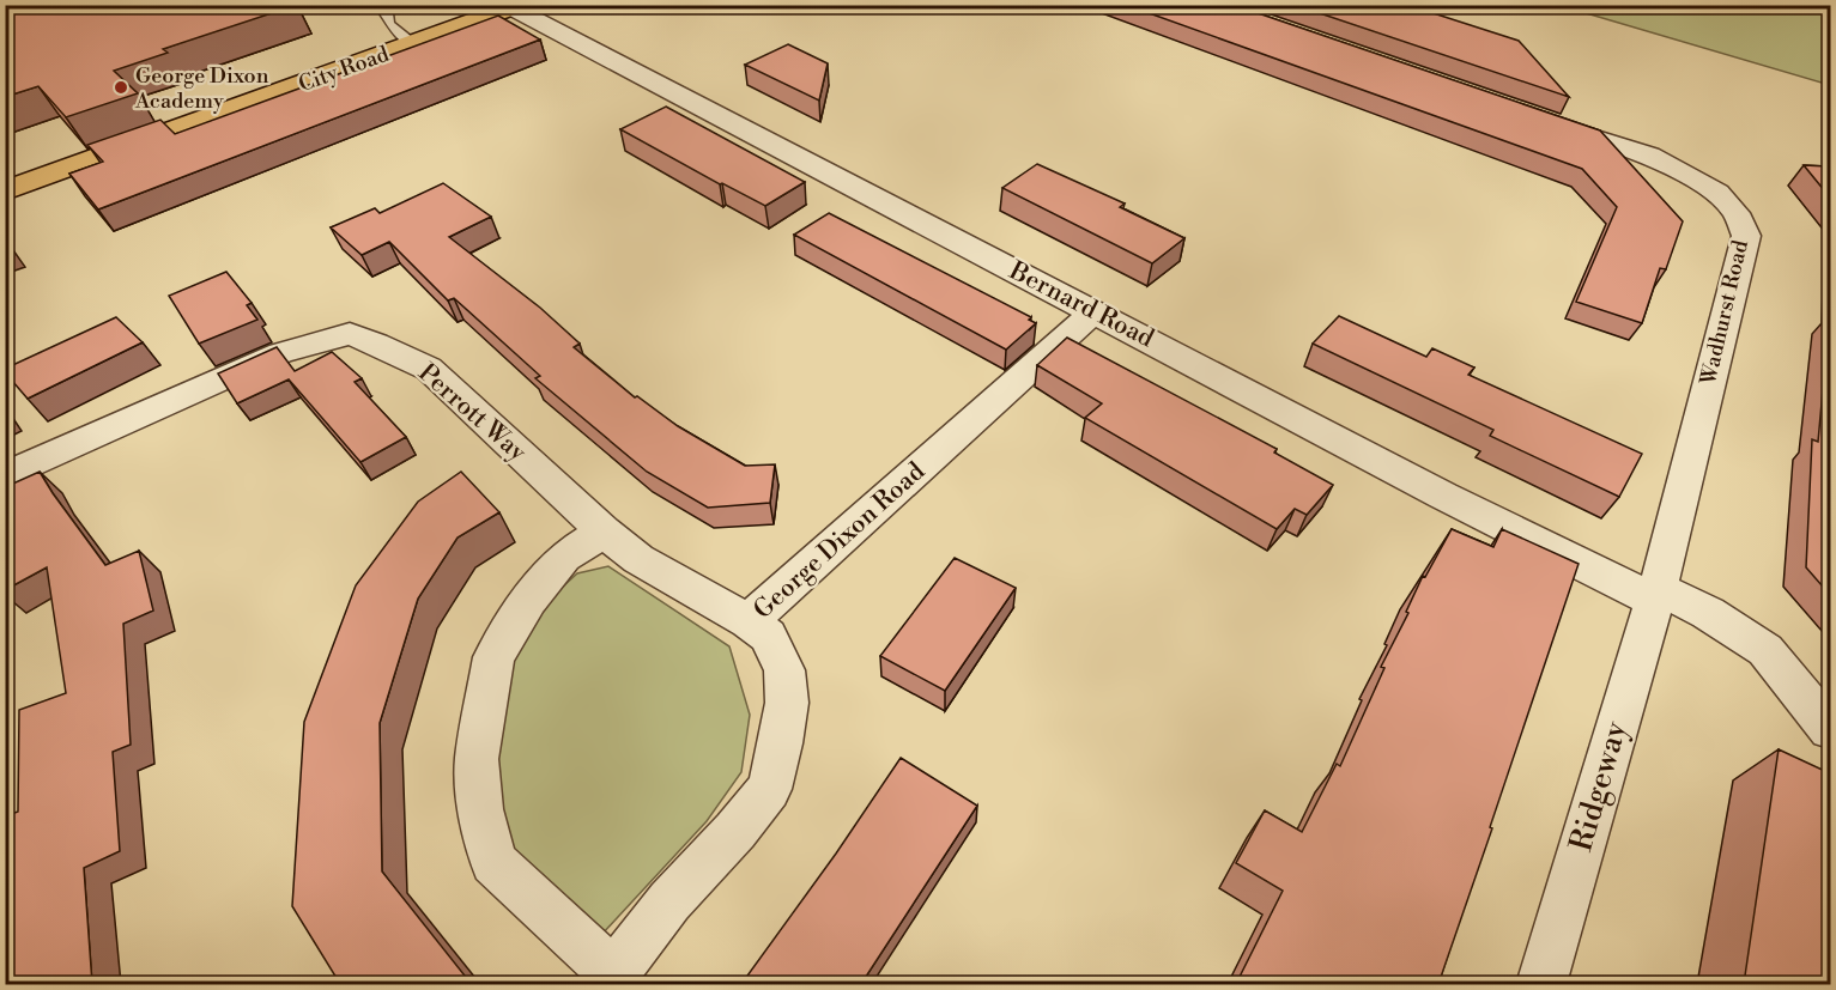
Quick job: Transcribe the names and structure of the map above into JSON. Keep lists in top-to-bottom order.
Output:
{
  "streets": {
    "main road": ["City Road"],
    "street": [
      "Bernard Road",
      "Wadhurst Road",
      "Perrott Way",
      "George Dixon Road",
      "Ridgeway"
    ]
  },
  "crossings": [
    ["City Road", "Bernard Road"],
    ["Bernard Road", "Wadhurst Road"],
    ["Bernard Road", "George Dixon Road"],
    ["Bernard Road", "Ridgeway"],
    ["Wadhurst Road", "Ridgeway"],
    ["Perrott Way", "George Dixon Road"]
  ],
  "places": ["George Dixon Academy"]
}
